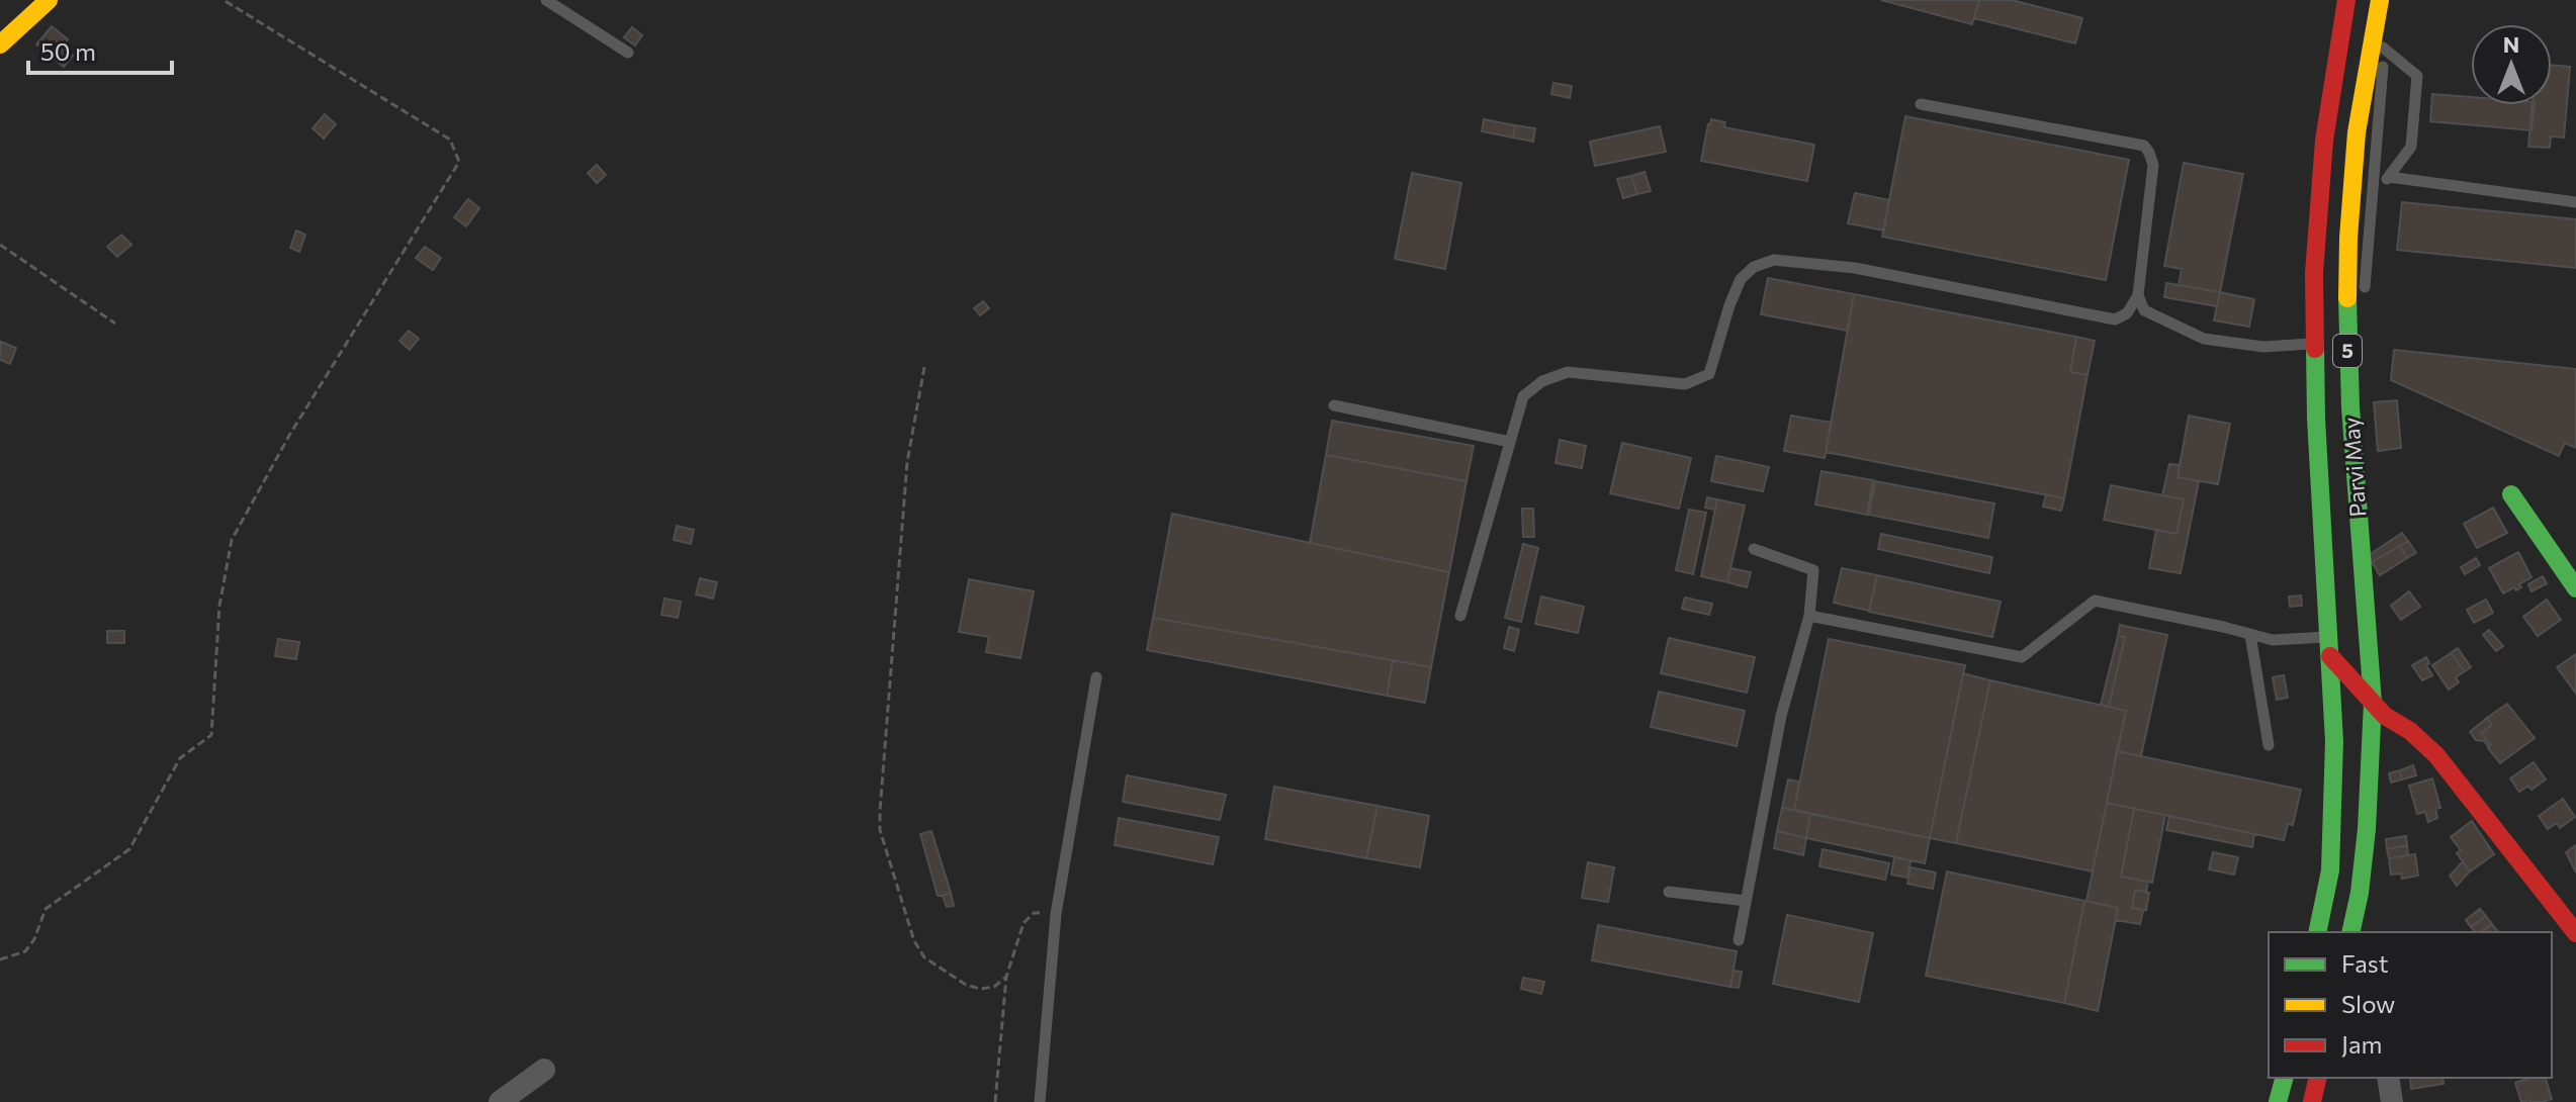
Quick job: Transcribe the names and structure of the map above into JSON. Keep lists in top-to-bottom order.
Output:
{
  "streets": {
    "main road": ["5", "Parvi May"]
  },
  "legend": ["Fast", "Slow", "Jam"],
  "scale_bar": "50 m",
  "north": "top"
}
